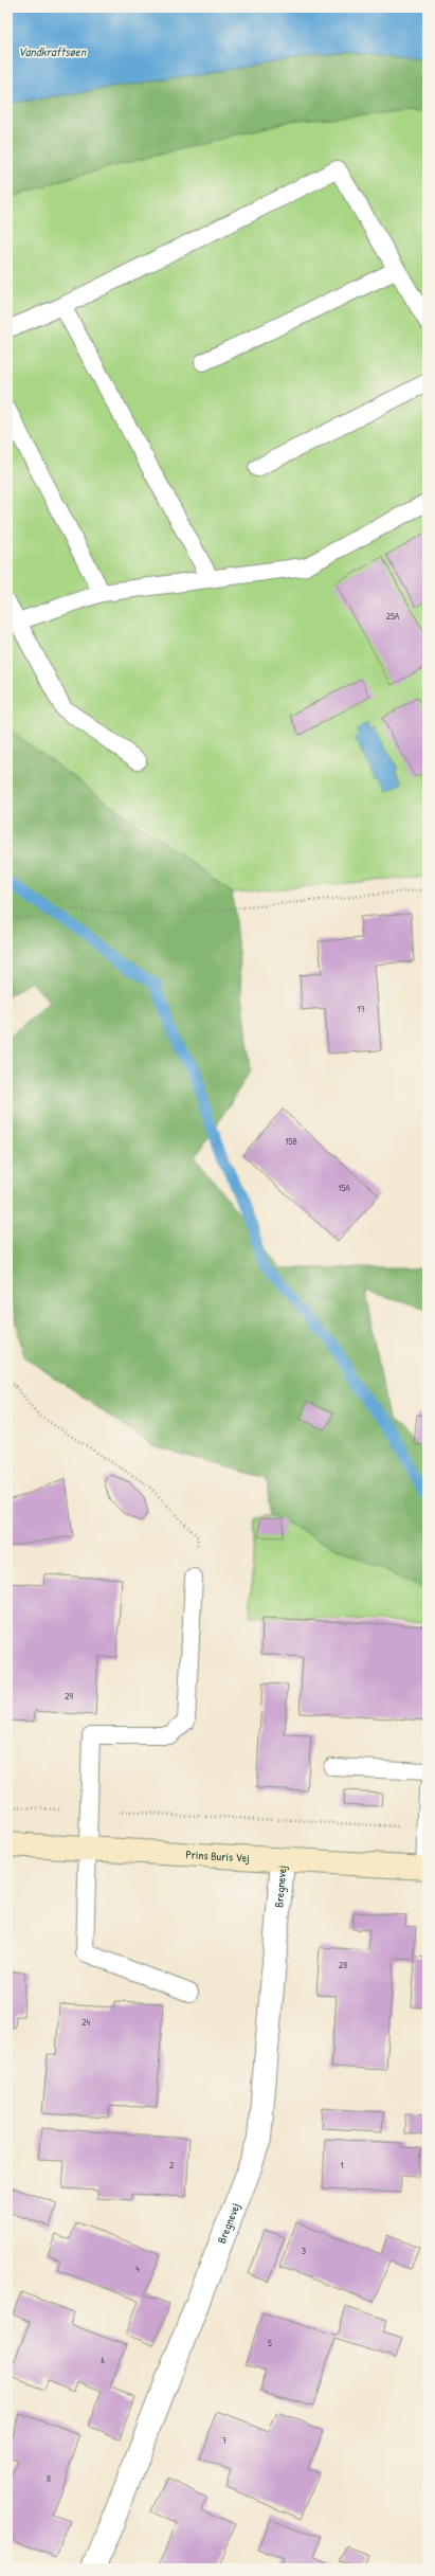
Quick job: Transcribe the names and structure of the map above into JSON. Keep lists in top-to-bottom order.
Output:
{
  "streets": {
    "street": ["Prins Buris Vej", "Bregnevej"]
  },
  "crossings": [
    ["Prins Buris Vej", "Bregnevej"]
  ],
  "water": ["Vandkraftsøen"],
  "house_numbers": [
    "25A",
    "17",
    "15B",
    "15A",
    "29",
    "28",
    "24",
    "2",
    "1",
    "3",
    "4",
    "5",
    "6",
    "7",
    "8"
  ]
}
